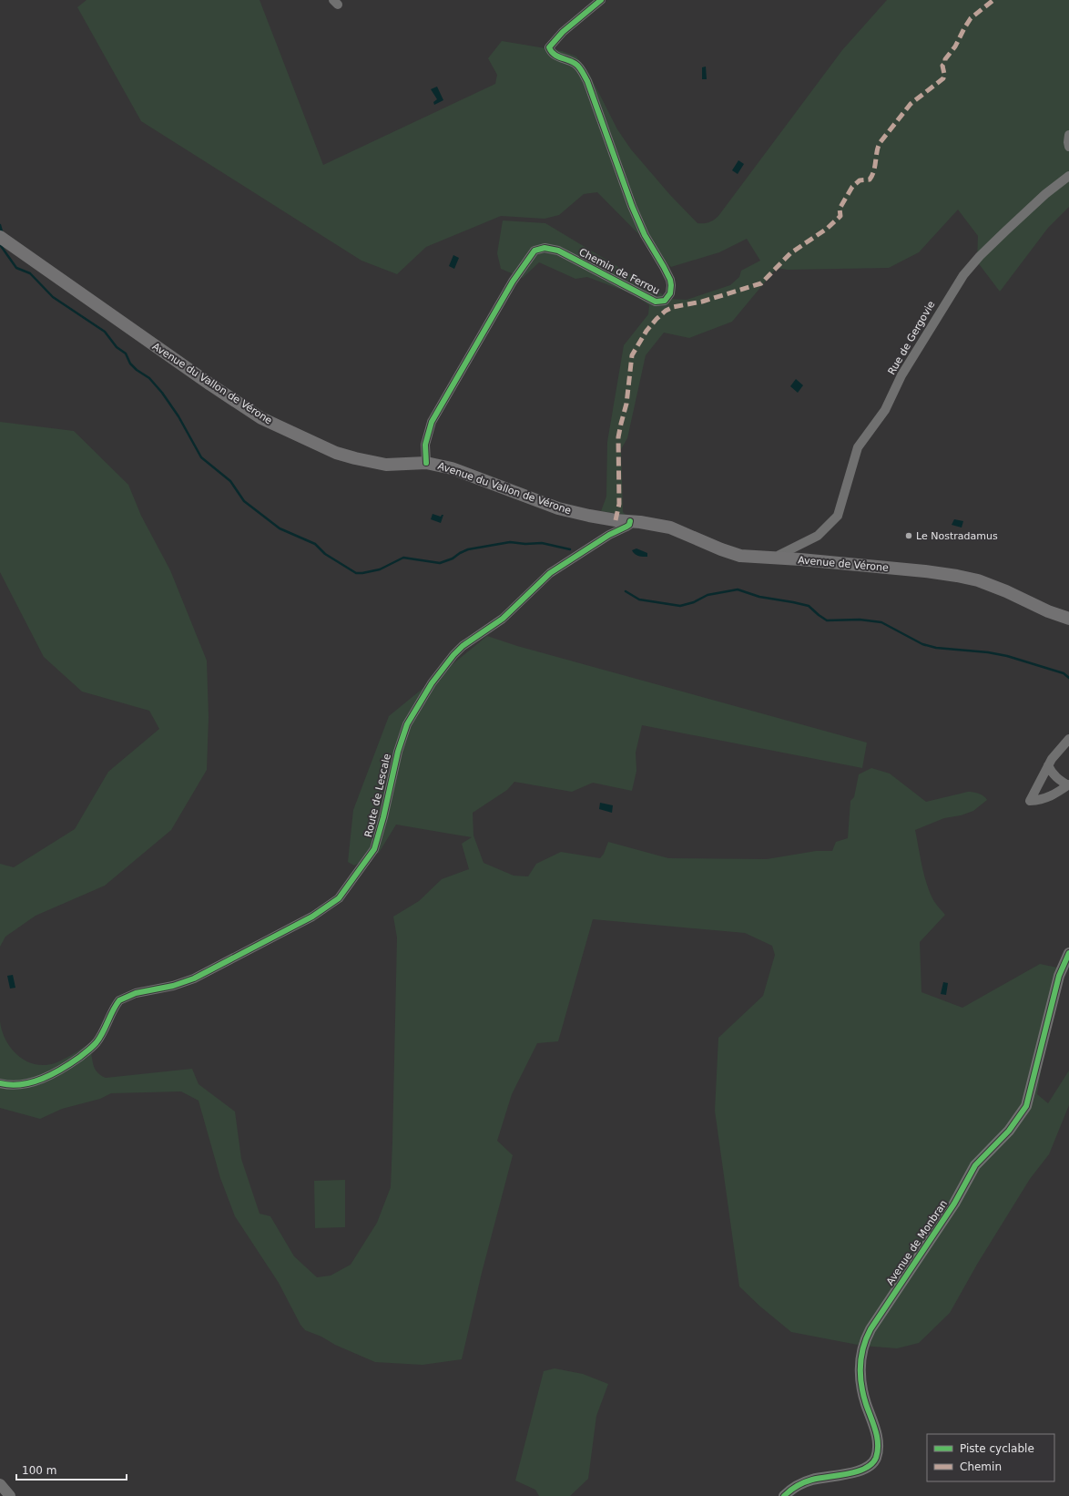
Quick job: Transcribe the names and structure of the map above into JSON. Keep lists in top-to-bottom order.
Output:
{
  "streets": {
    "main road": ["Avenue du Vallon de Vérone", "Avenue de Vérone"],
    "street": [
      "Chemin de Ferrou",
      "Rue de Gergovie",
      "Route de Lescale",
      "Avenue de Monbran"
    ]
  },
  "crossings": [
    ["Chemin de Ferrou", "Avenue du Vallon de Vérone"],
    ["Rue de Gergovie", "Avenue de Vérone"],
    ["Avenue du Vallon de Vérone", "Avenue de Vérone"],
    ["Avenue de Vérone", "Route de Lescale"]
  ],
  "places": ["Le Nostradamus"],
  "legend": ["Piste cyclable", "Chemin"],
  "scale_bar": "100 m"
}
